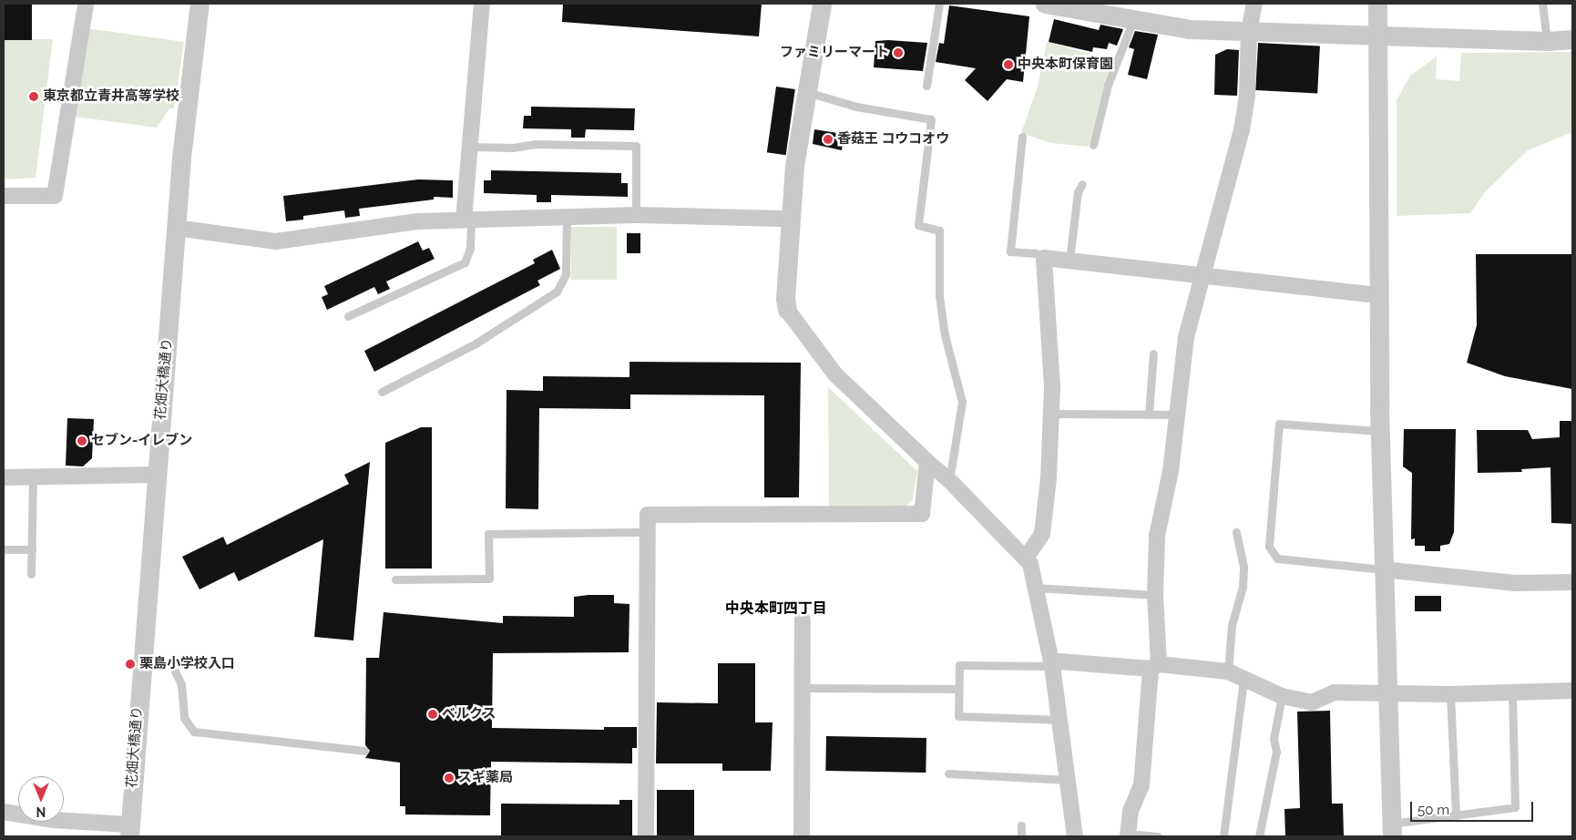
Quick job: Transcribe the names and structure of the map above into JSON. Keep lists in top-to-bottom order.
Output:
{
  "streets": {
    "street": ["花畑大橋通り"]
  },
  "districts": ["中央本町四丁目"],
  "places": [
    "ファミリーマート",
    "中央本町保育園",
    "東京都立青井高等学校",
    "香菇王 コウコオウ",
    "セブン-イレブン",
    "栗島小学校入口",
    "ベルクス",
    "スギ薬局"
  ],
  "scale_bar": "50 m",
  "north": "bottom"
}
